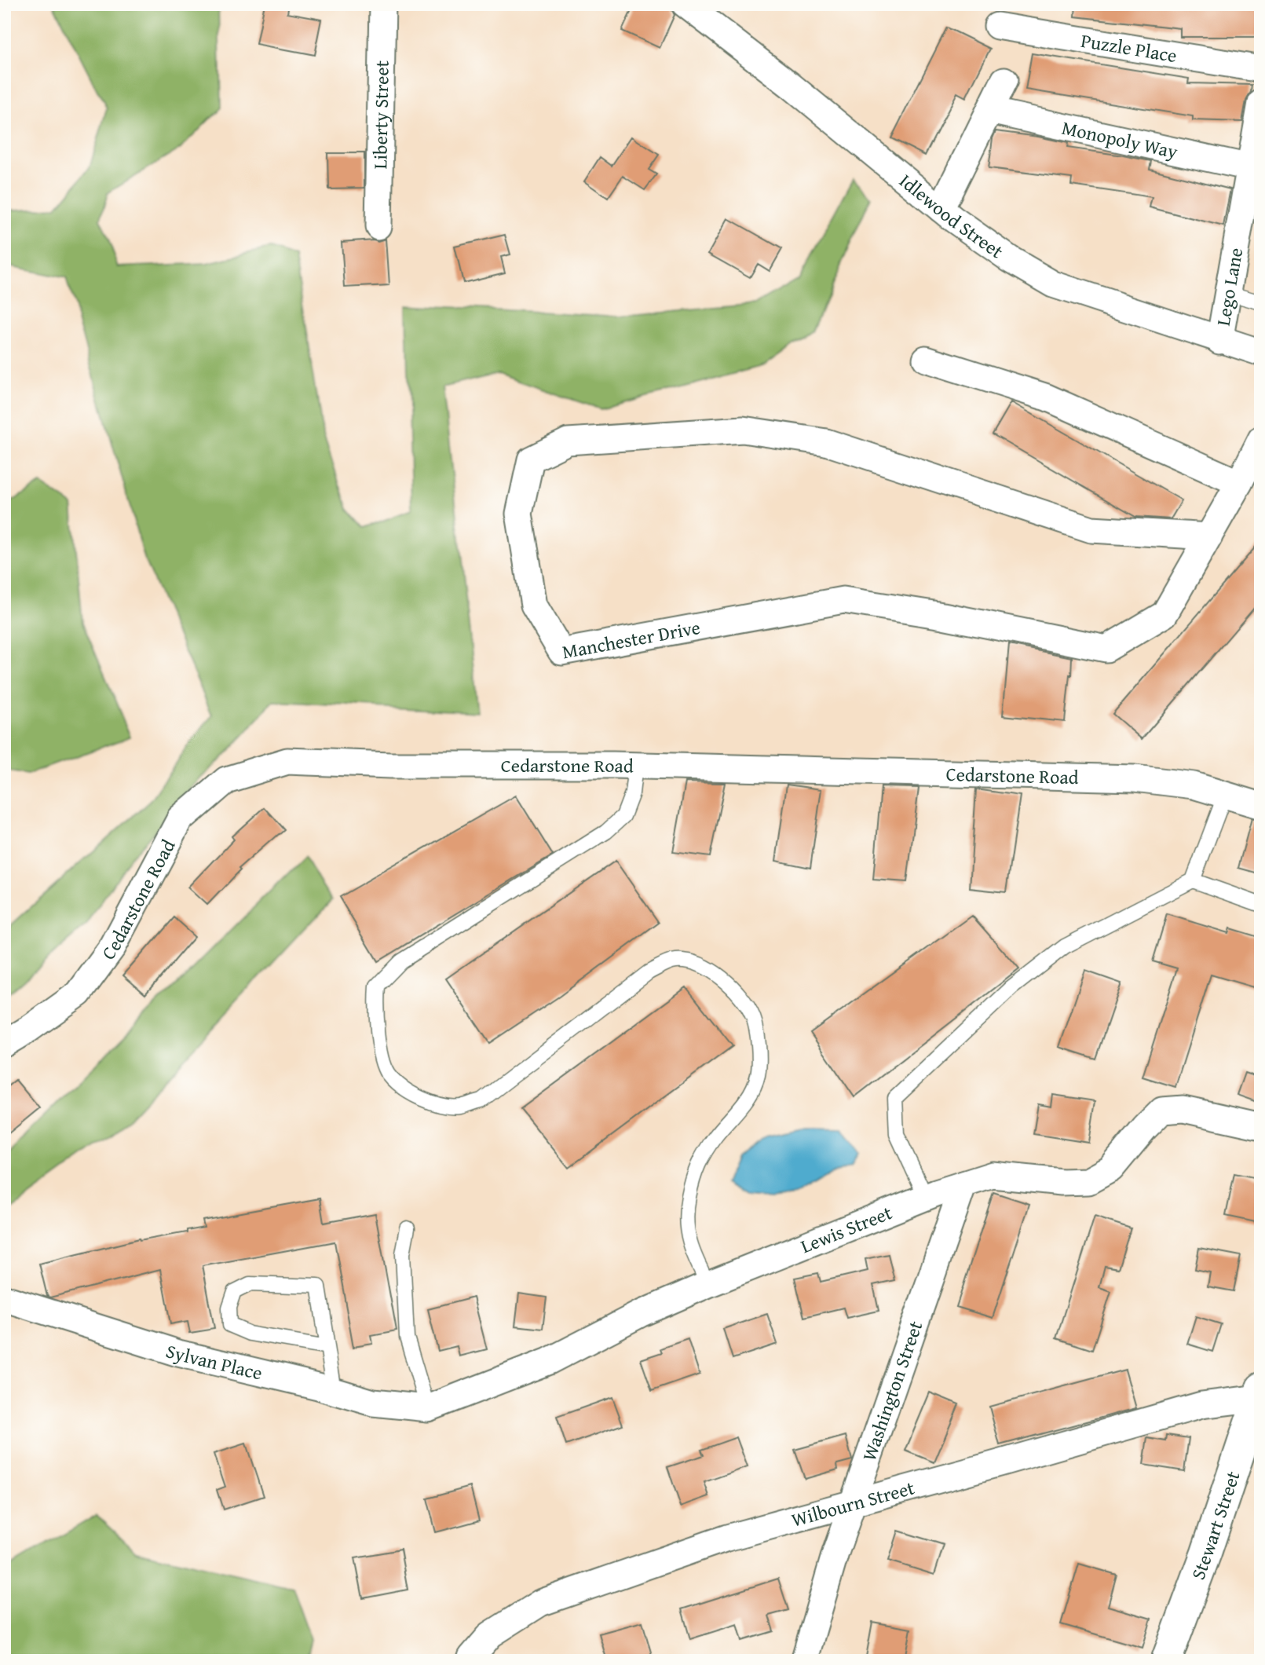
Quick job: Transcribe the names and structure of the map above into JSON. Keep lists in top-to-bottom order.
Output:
{
  "streets": {
    "street": [
      "Puzzle Place",
      "Liberty Street",
      "Monopoly Way",
      "Idlewood Street",
      "Lego Lane",
      "Manchester Drive",
      "Cedarstone Road",
      "Lewis Street",
      "Sylvan Place",
      "Washington Street",
      "Wilbourn Street",
      "Stewart Street"
    ]
  },
  "crossings": [
    ["Monopoly Way", "Lego Lane"],
    ["Idlewood Street", "Lego Lane"],
    ["Lewis Street", "Sylvan Place"],
    ["Lewis Street", "Washington Street"],
    ["Washington Street", "Wilbourn Street"],
    ["Wilbourn Street", "Stewart Street"]
  ]
}
